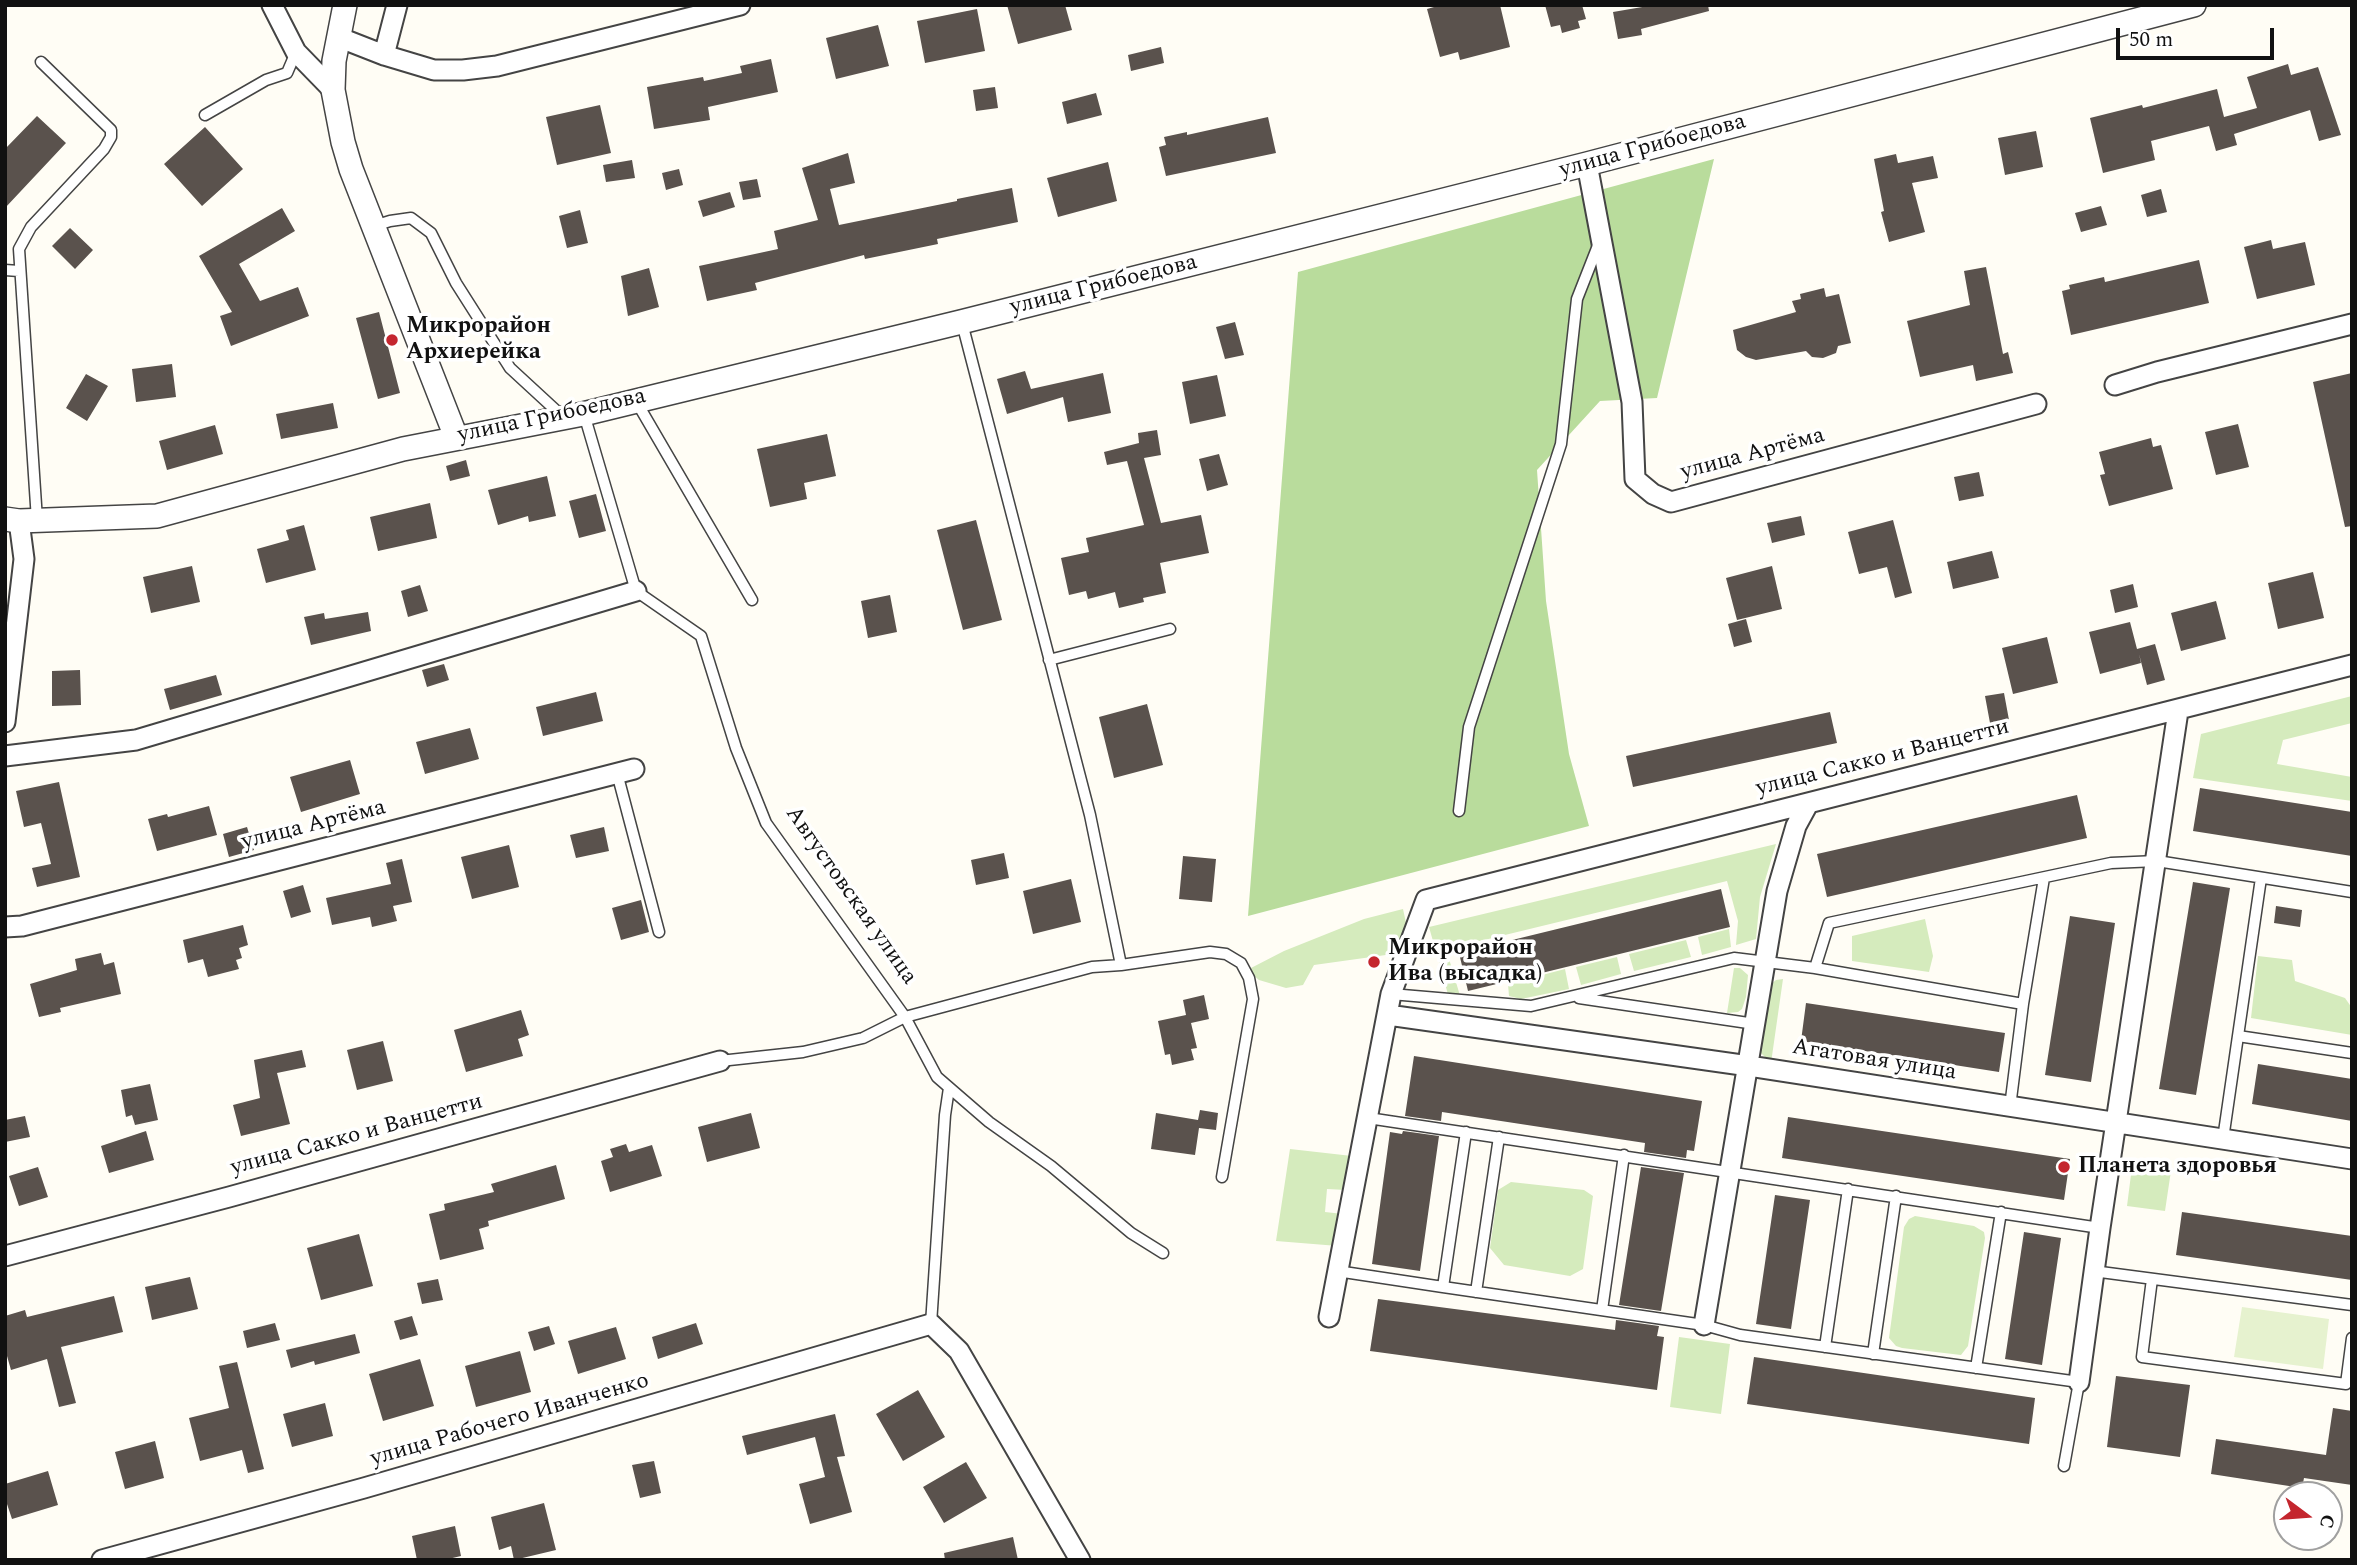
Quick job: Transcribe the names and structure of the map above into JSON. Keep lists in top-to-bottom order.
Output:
{
  "streets": {
    "street": [
      "улица Грибоедова",
      "улица Артёма",
      "улица Сакко и Ванцетти",
      "Агатовая улица",
      "улица Рабочего Иванченко"
    ],
    "lane": ["Августовская улица"]
  },
  "crossings": [
    ["улица Грибоедова", "улица Артёма"]
  ],
  "places": ["Микрорайон Архиерейка", "Микрорайон Ива (высадка)", "Планета здоровья"],
  "scale_bar": "50 m",
  "north": "right"
}
